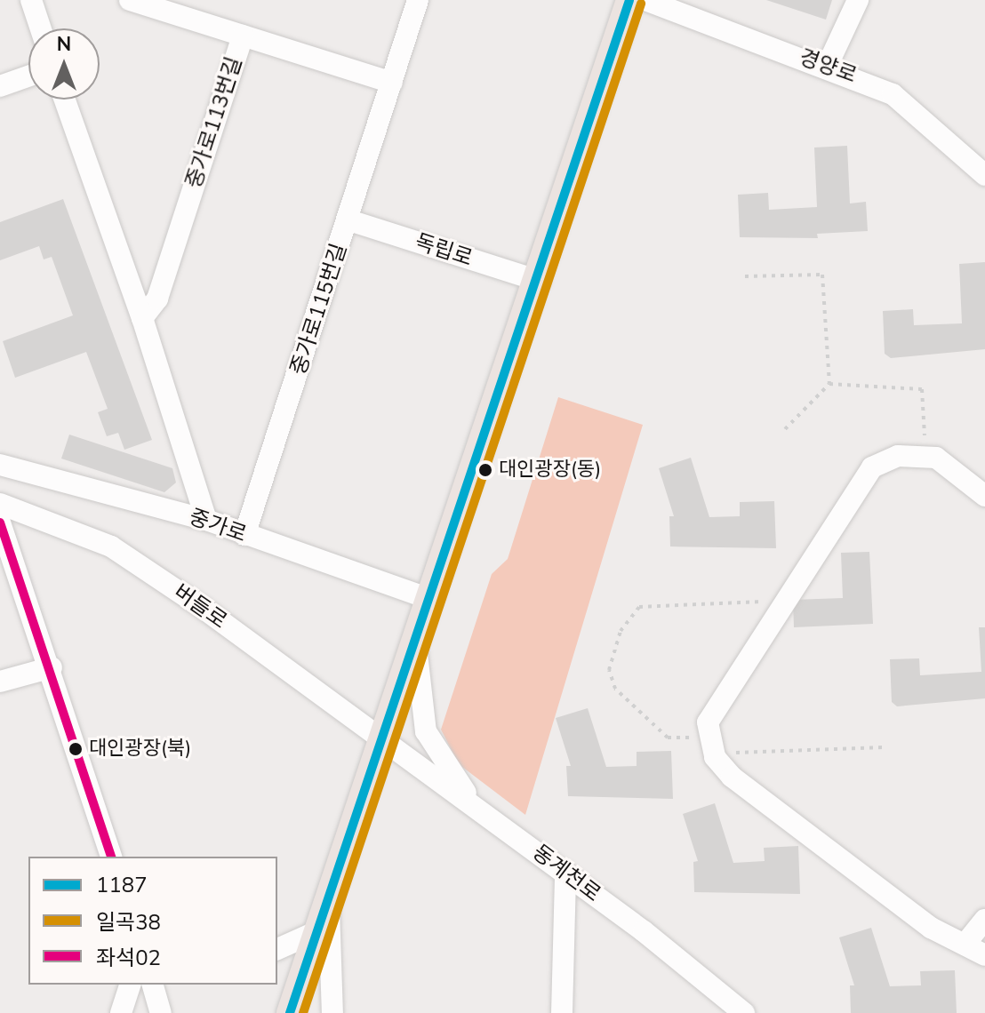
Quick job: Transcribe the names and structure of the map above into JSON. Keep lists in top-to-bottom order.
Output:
{
  "streets": {
    "street": [
      "경양로",
      "중가로113번길",
      "독립로",
      "중가로115번길",
      "중가로",
      "버들로",
      "동계천로"
    ]
  },
  "crossings": [
    ["독립로", "중가로115번길"],
    ["중가로115번길", "중가로"],
    ["버들로", "동계천로"]
  ],
  "places": ["대인광장(동)", "대인광장(북)"],
  "lines": ["transit line 1187", "transit line 일곡38", "transit line 좌석02"],
  "legend": ["1187", "일곡38", "좌석02"],
  "north": "top"
}
